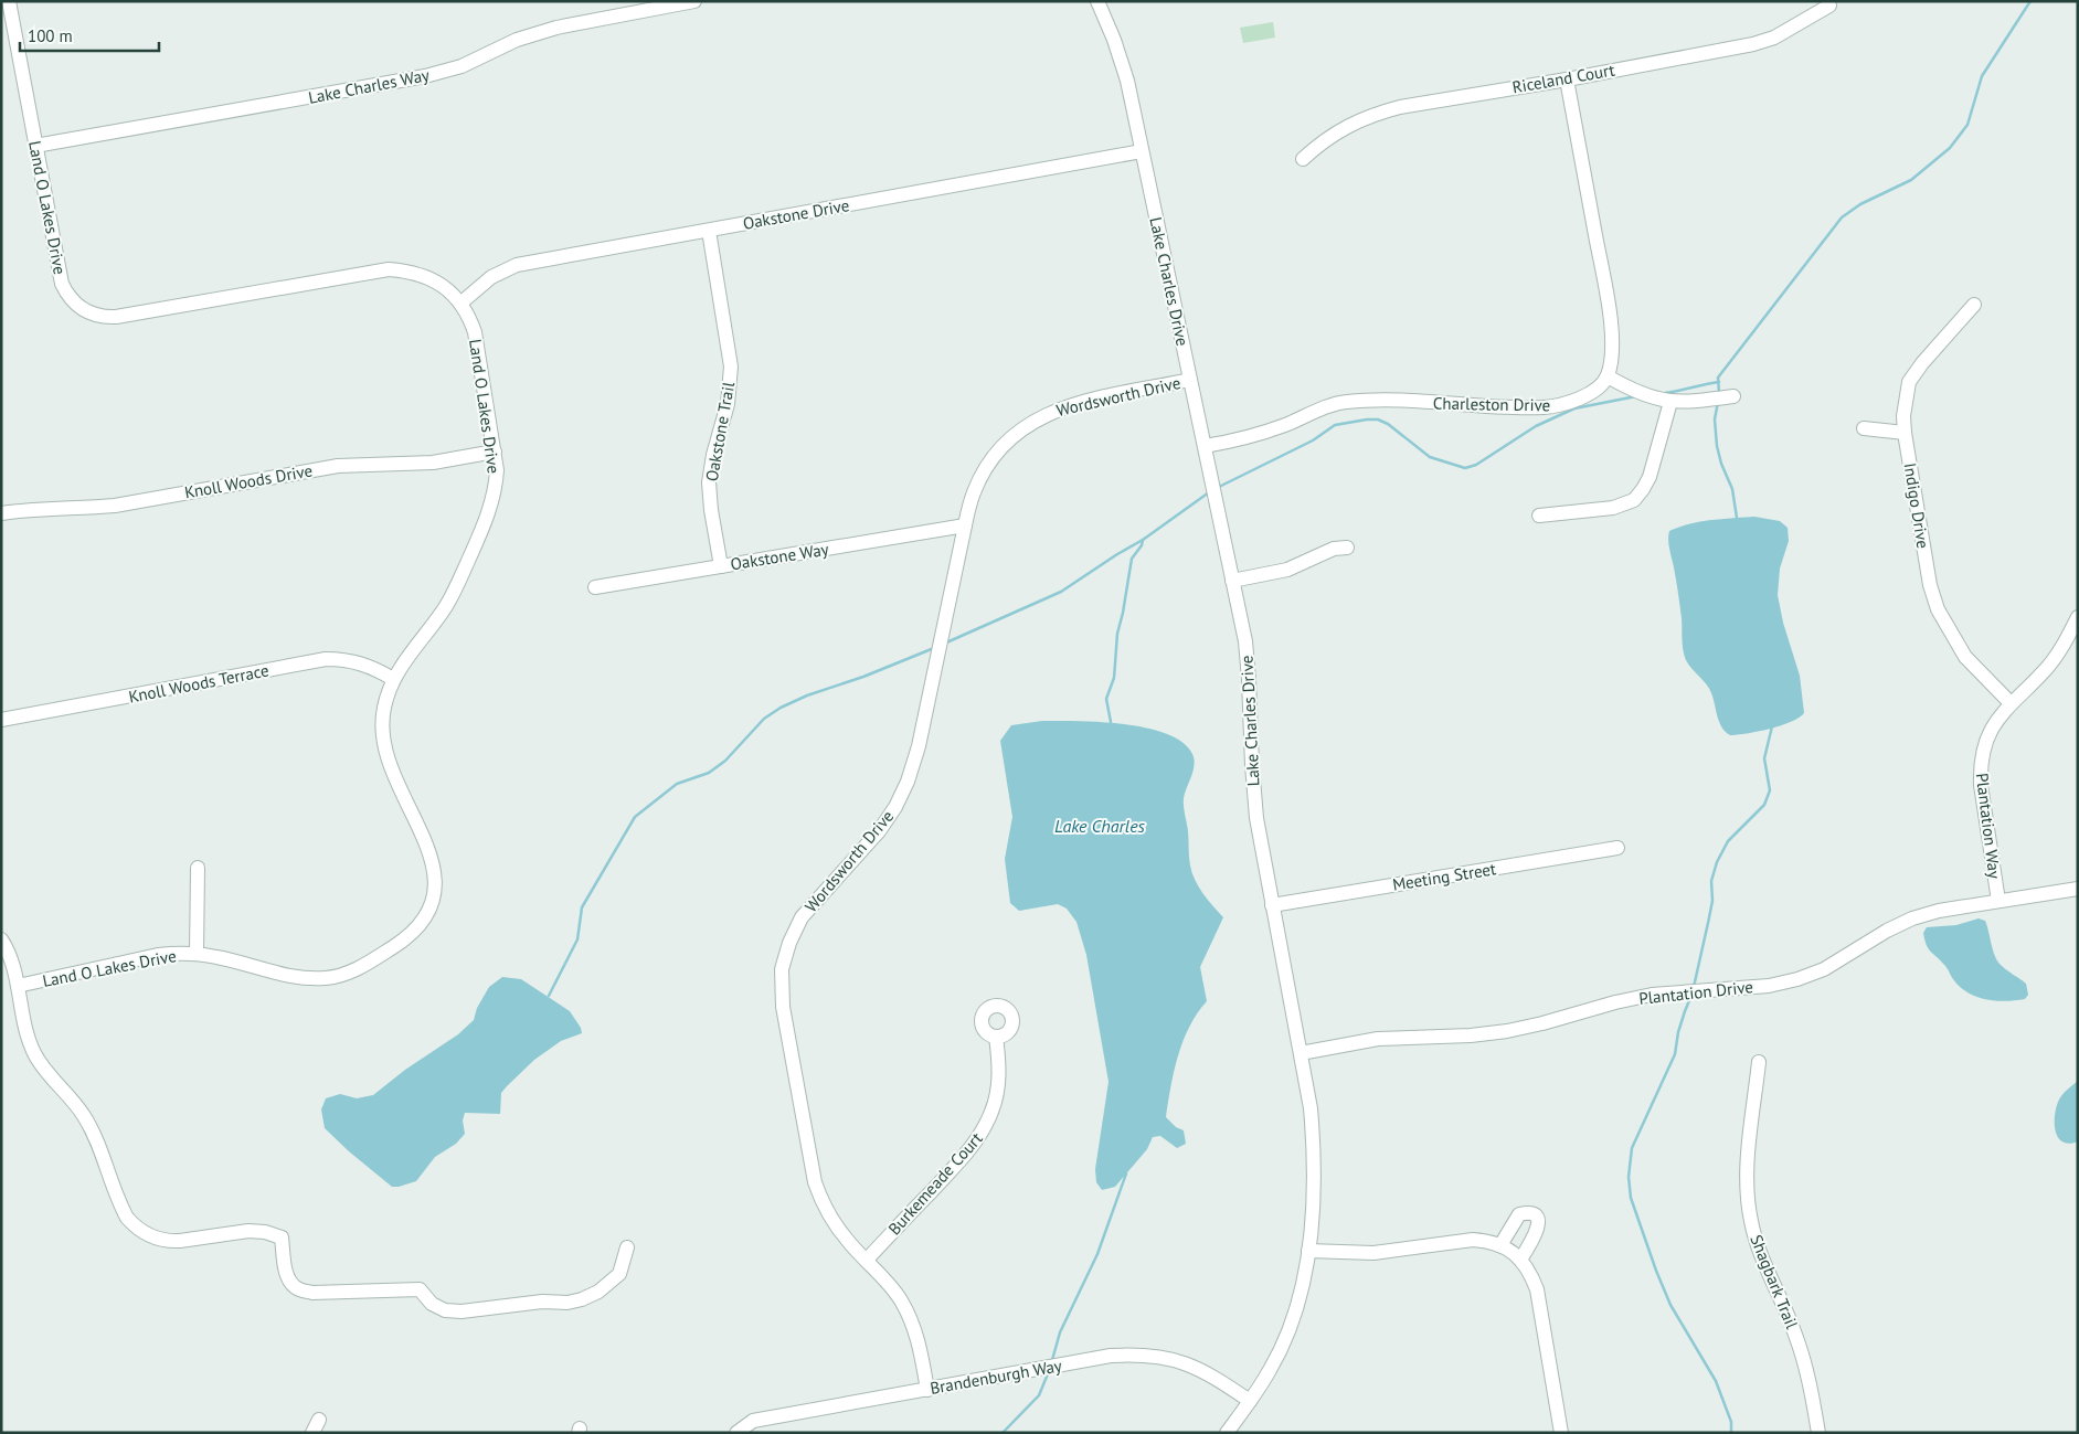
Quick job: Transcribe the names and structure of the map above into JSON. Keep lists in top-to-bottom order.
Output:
{
  "streets": {
    "street": [
      "Riceland Court",
      "Lake Charles Way",
      "Land O Lakes Drive",
      "Oakstone Drive",
      "Lake Charles Drive",
      "Wordsworth Drive",
      "Charleston Drive",
      "Oakstone Trail",
      "Knoll Woods Drive",
      "Indigo Drive",
      "Oakstone Way",
      "Knoll Woods Terrace",
      "Plantation Way",
      "Meeting Street",
      "Plantation Drive",
      "Burkemeade Court",
      "Shagbark Trail",
      "Brandenburgh Way"
    ]
  },
  "crossings": [
    ["Lake Charles Way", "Land O Lakes Drive"],
    ["Land O Lakes Drive", "Oakstone Drive"],
    ["Land O Lakes Drive", "Knoll Woods Drive"],
    ["Land O Lakes Drive", "Knoll Woods Terrace"],
    ["Oakstone Drive", "Lake Charles Drive"],
    ["Oakstone Drive", "Oakstone Trail"],
    ["Lake Charles Drive", "Wordsworth Drive"],
    ["Lake Charles Drive", "Charleston Drive"],
    ["Lake Charles Drive", "Meeting Street"],
    ["Lake Charles Drive", "Plantation Drive"],
    ["Lake Charles Drive", "Brandenburgh Way"],
    ["Wordsworth Drive", "Oakstone Way"],
    ["Wordsworth Drive", "Burkemeade Court"],
    ["Wordsworth Drive", "Brandenburgh Way"],
    ["Oakstone Trail", "Oakstone Way"],
    ["Indigo Drive", "Plantation Way"],
    ["Plantation Way", "Plantation Drive"]
  ],
  "water": ["Lake Charles"],
  "scale_bar": "100 m"
}
